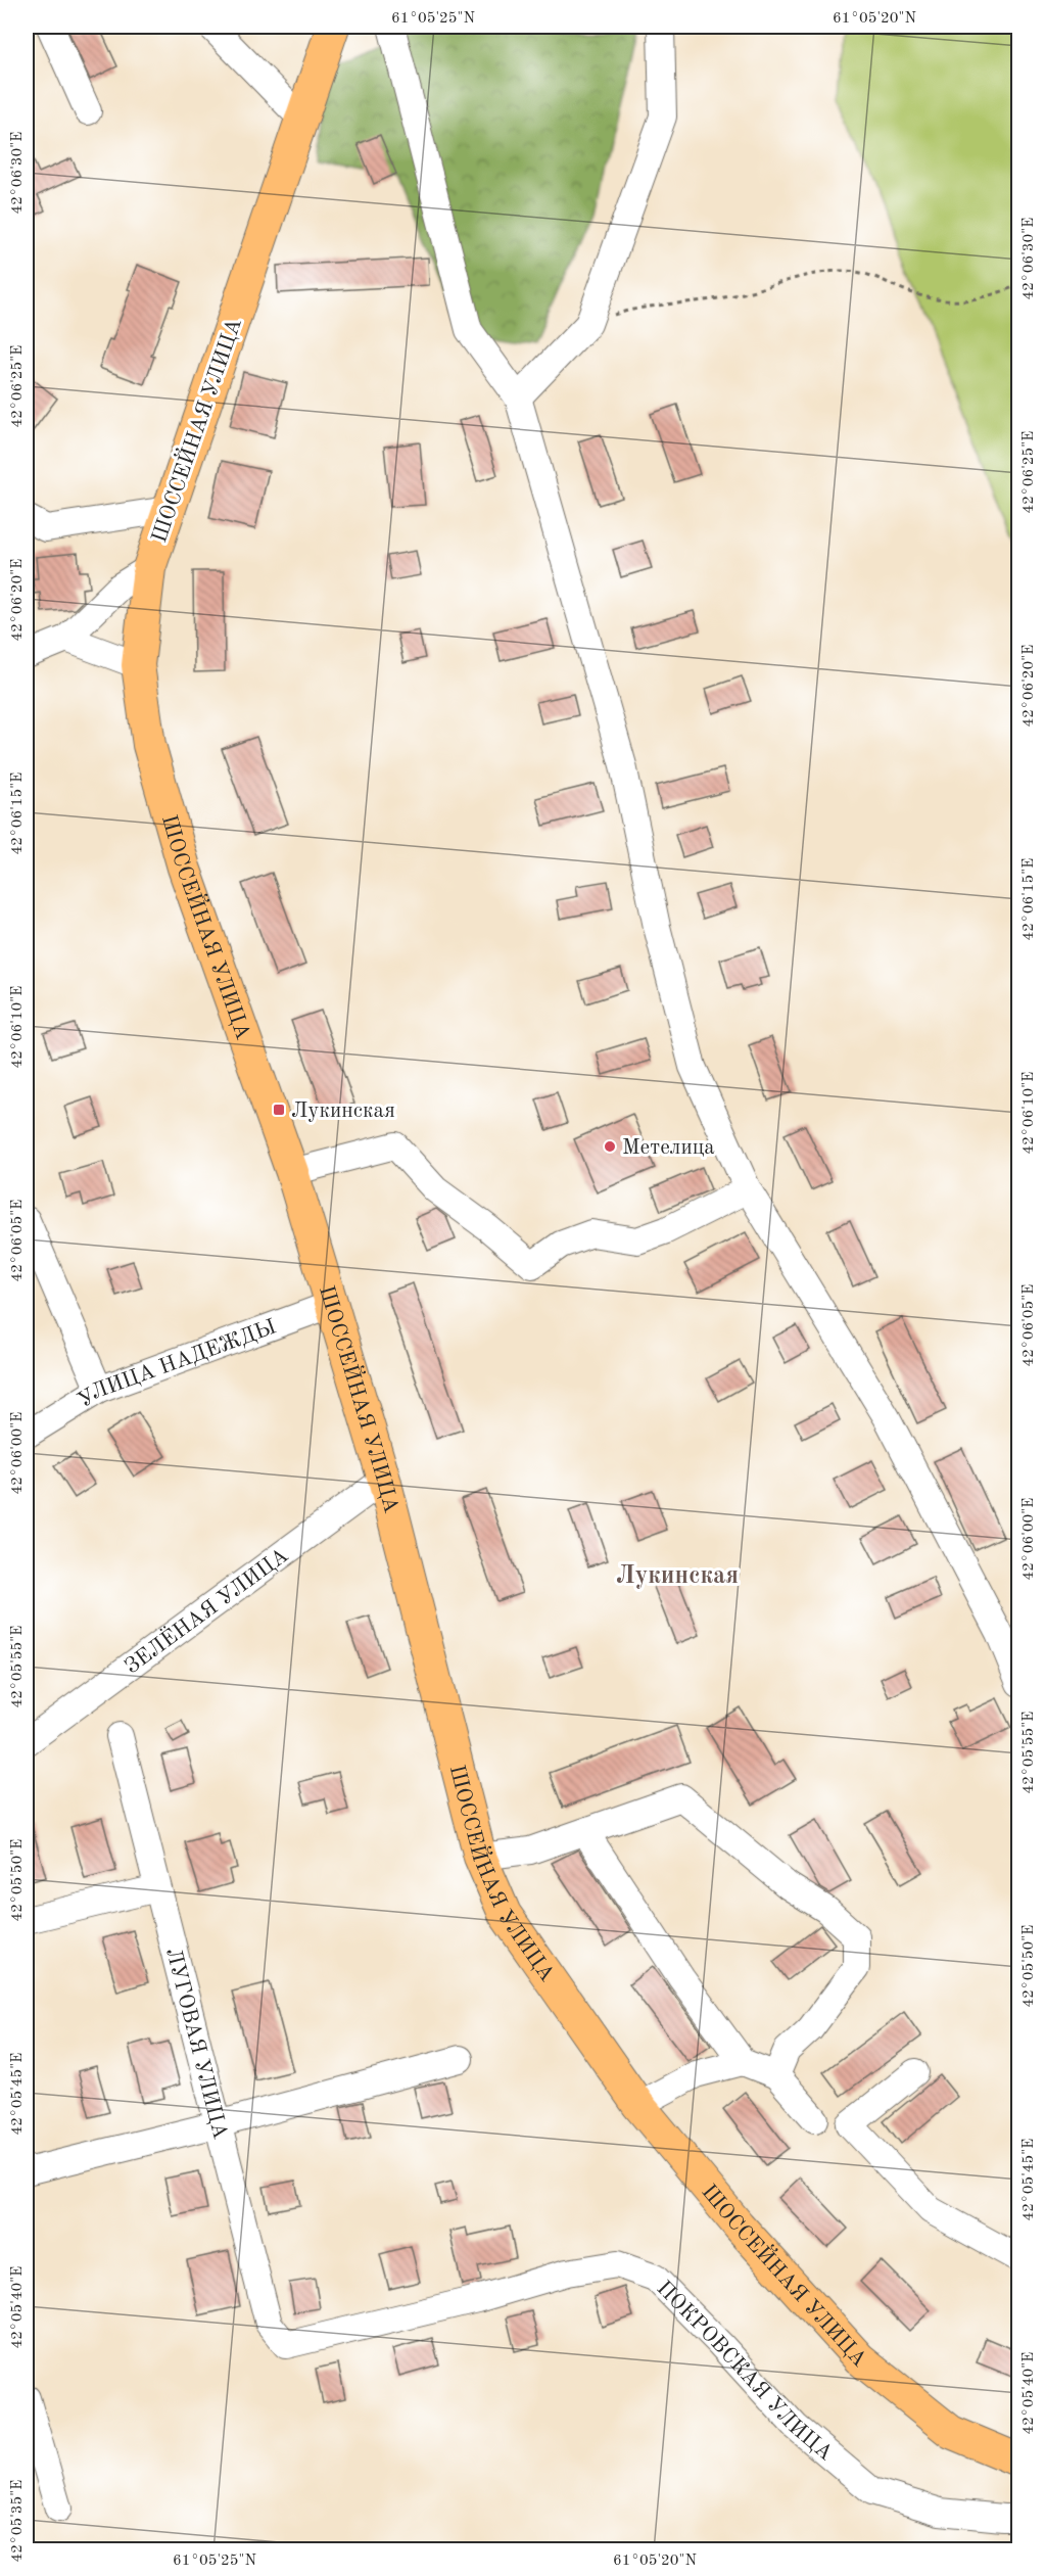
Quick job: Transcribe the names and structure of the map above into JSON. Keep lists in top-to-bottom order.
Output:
{
  "streets": {
    "main road": ["ШОССЕЙНАЯ УЛИЦА"],
    "street": [
      "УЛИЦА НАДЕЖДЫ",
      "ЗЕЛЁНАЯ УЛИЦА",
      "ЛУГОВАЯ УЛИЦА",
      "ПОКРОВСКАЯ УЛИЦА"
    ]
  },
  "crossings": [
    ["ШОССЕЙНАЯ УЛИЦА", "УЛИЦА НАДЕЖДЫ"],
    ["ШОССЕЙНАЯ УЛИЦА", "ЗЕЛЁНАЯ УЛИЦА"],
    ["ЛУГОВАЯ УЛИЦА", "ПОКРОВСКАЯ УЛИЦА"]
  ],
  "districts": ["Лукинская"],
  "places": {
    "transit": ["Лукинская"],
    "other": ["Метелица"]
  },
  "coordinates": [
    "61°05'25\"N",
    "61°05'20\"N",
    "42°06'30\"E",
    "42°06'25\"E",
    "42°06'20\"E",
    "42°06'15\"E",
    "42°06'10\"E",
    "42°06'05\"E",
    "42°06'00\"E",
    "42°05'55\"E",
    "42°05'50\"E",
    "42°05'45\"E",
    "42°05'40\"E",
    "42°05'35\"E"
  ]
}
